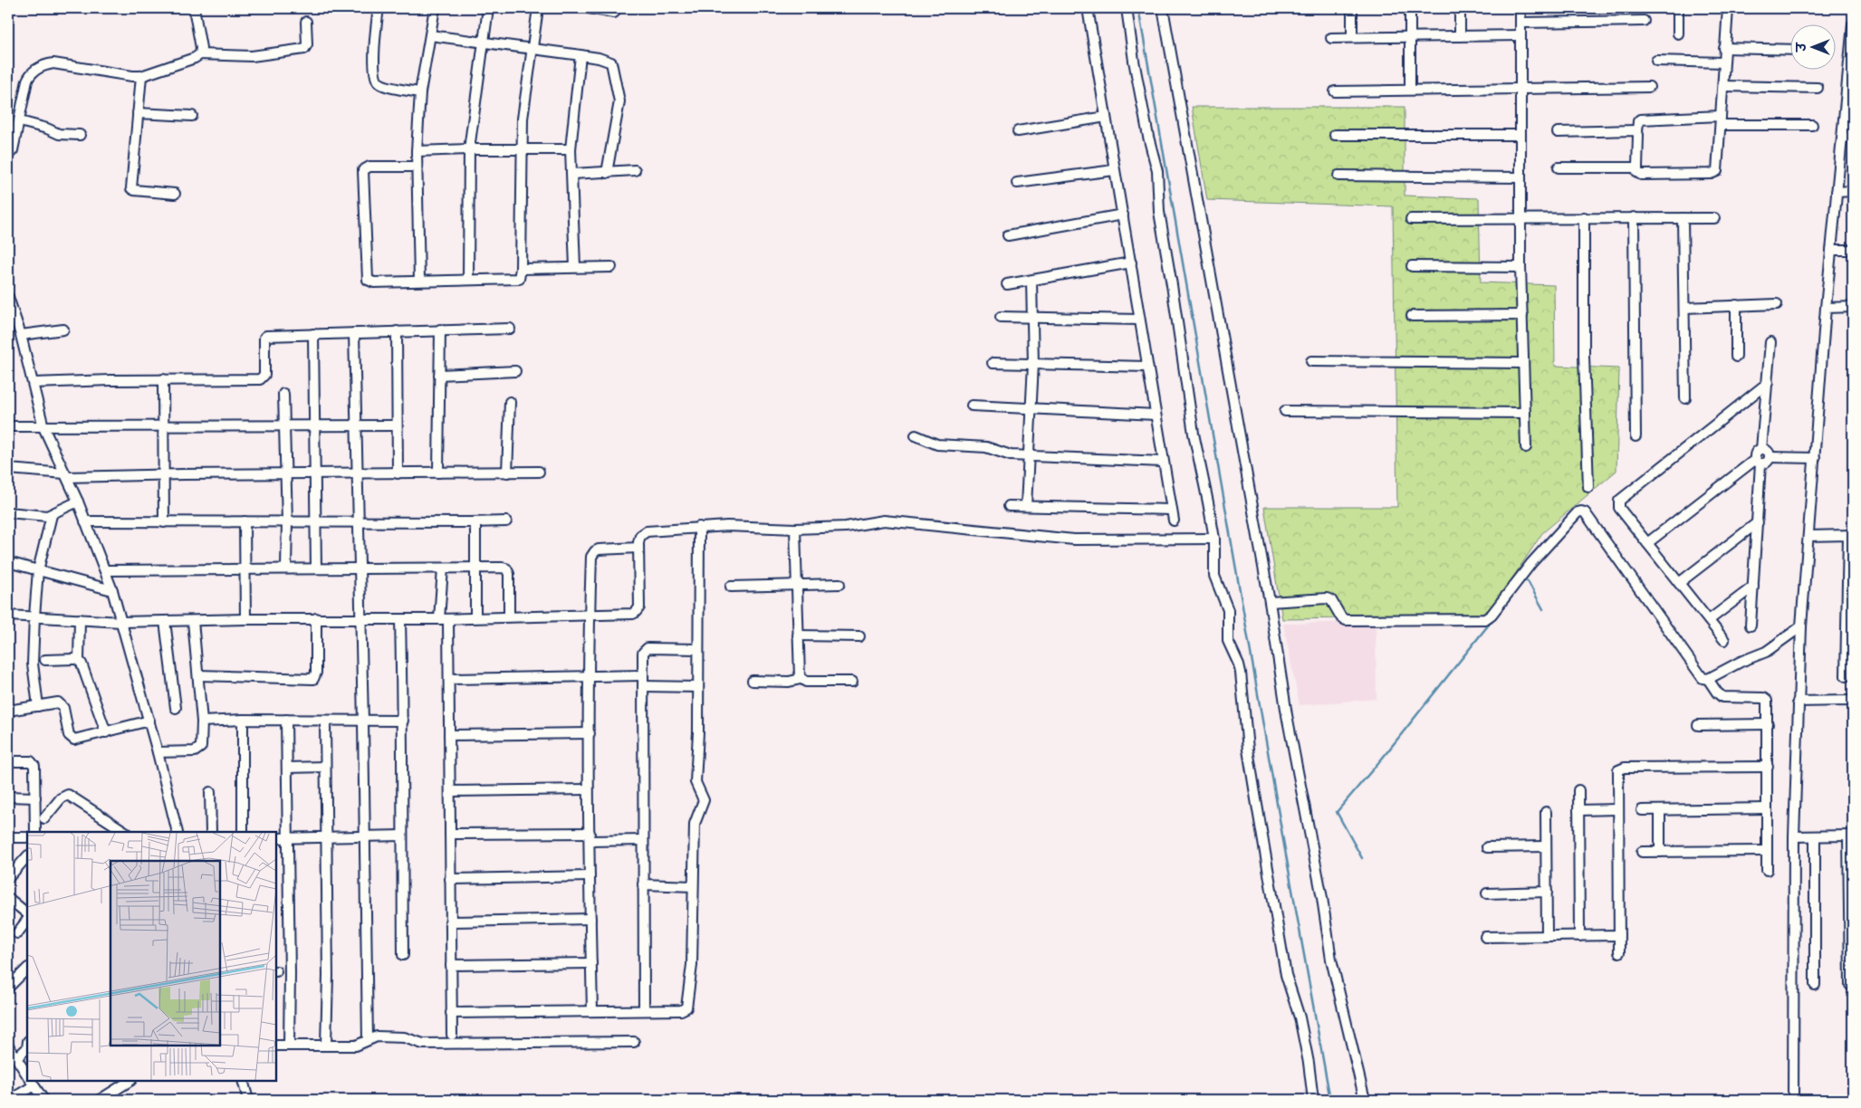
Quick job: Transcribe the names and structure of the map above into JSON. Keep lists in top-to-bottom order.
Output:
{
  "north": "left"
}
